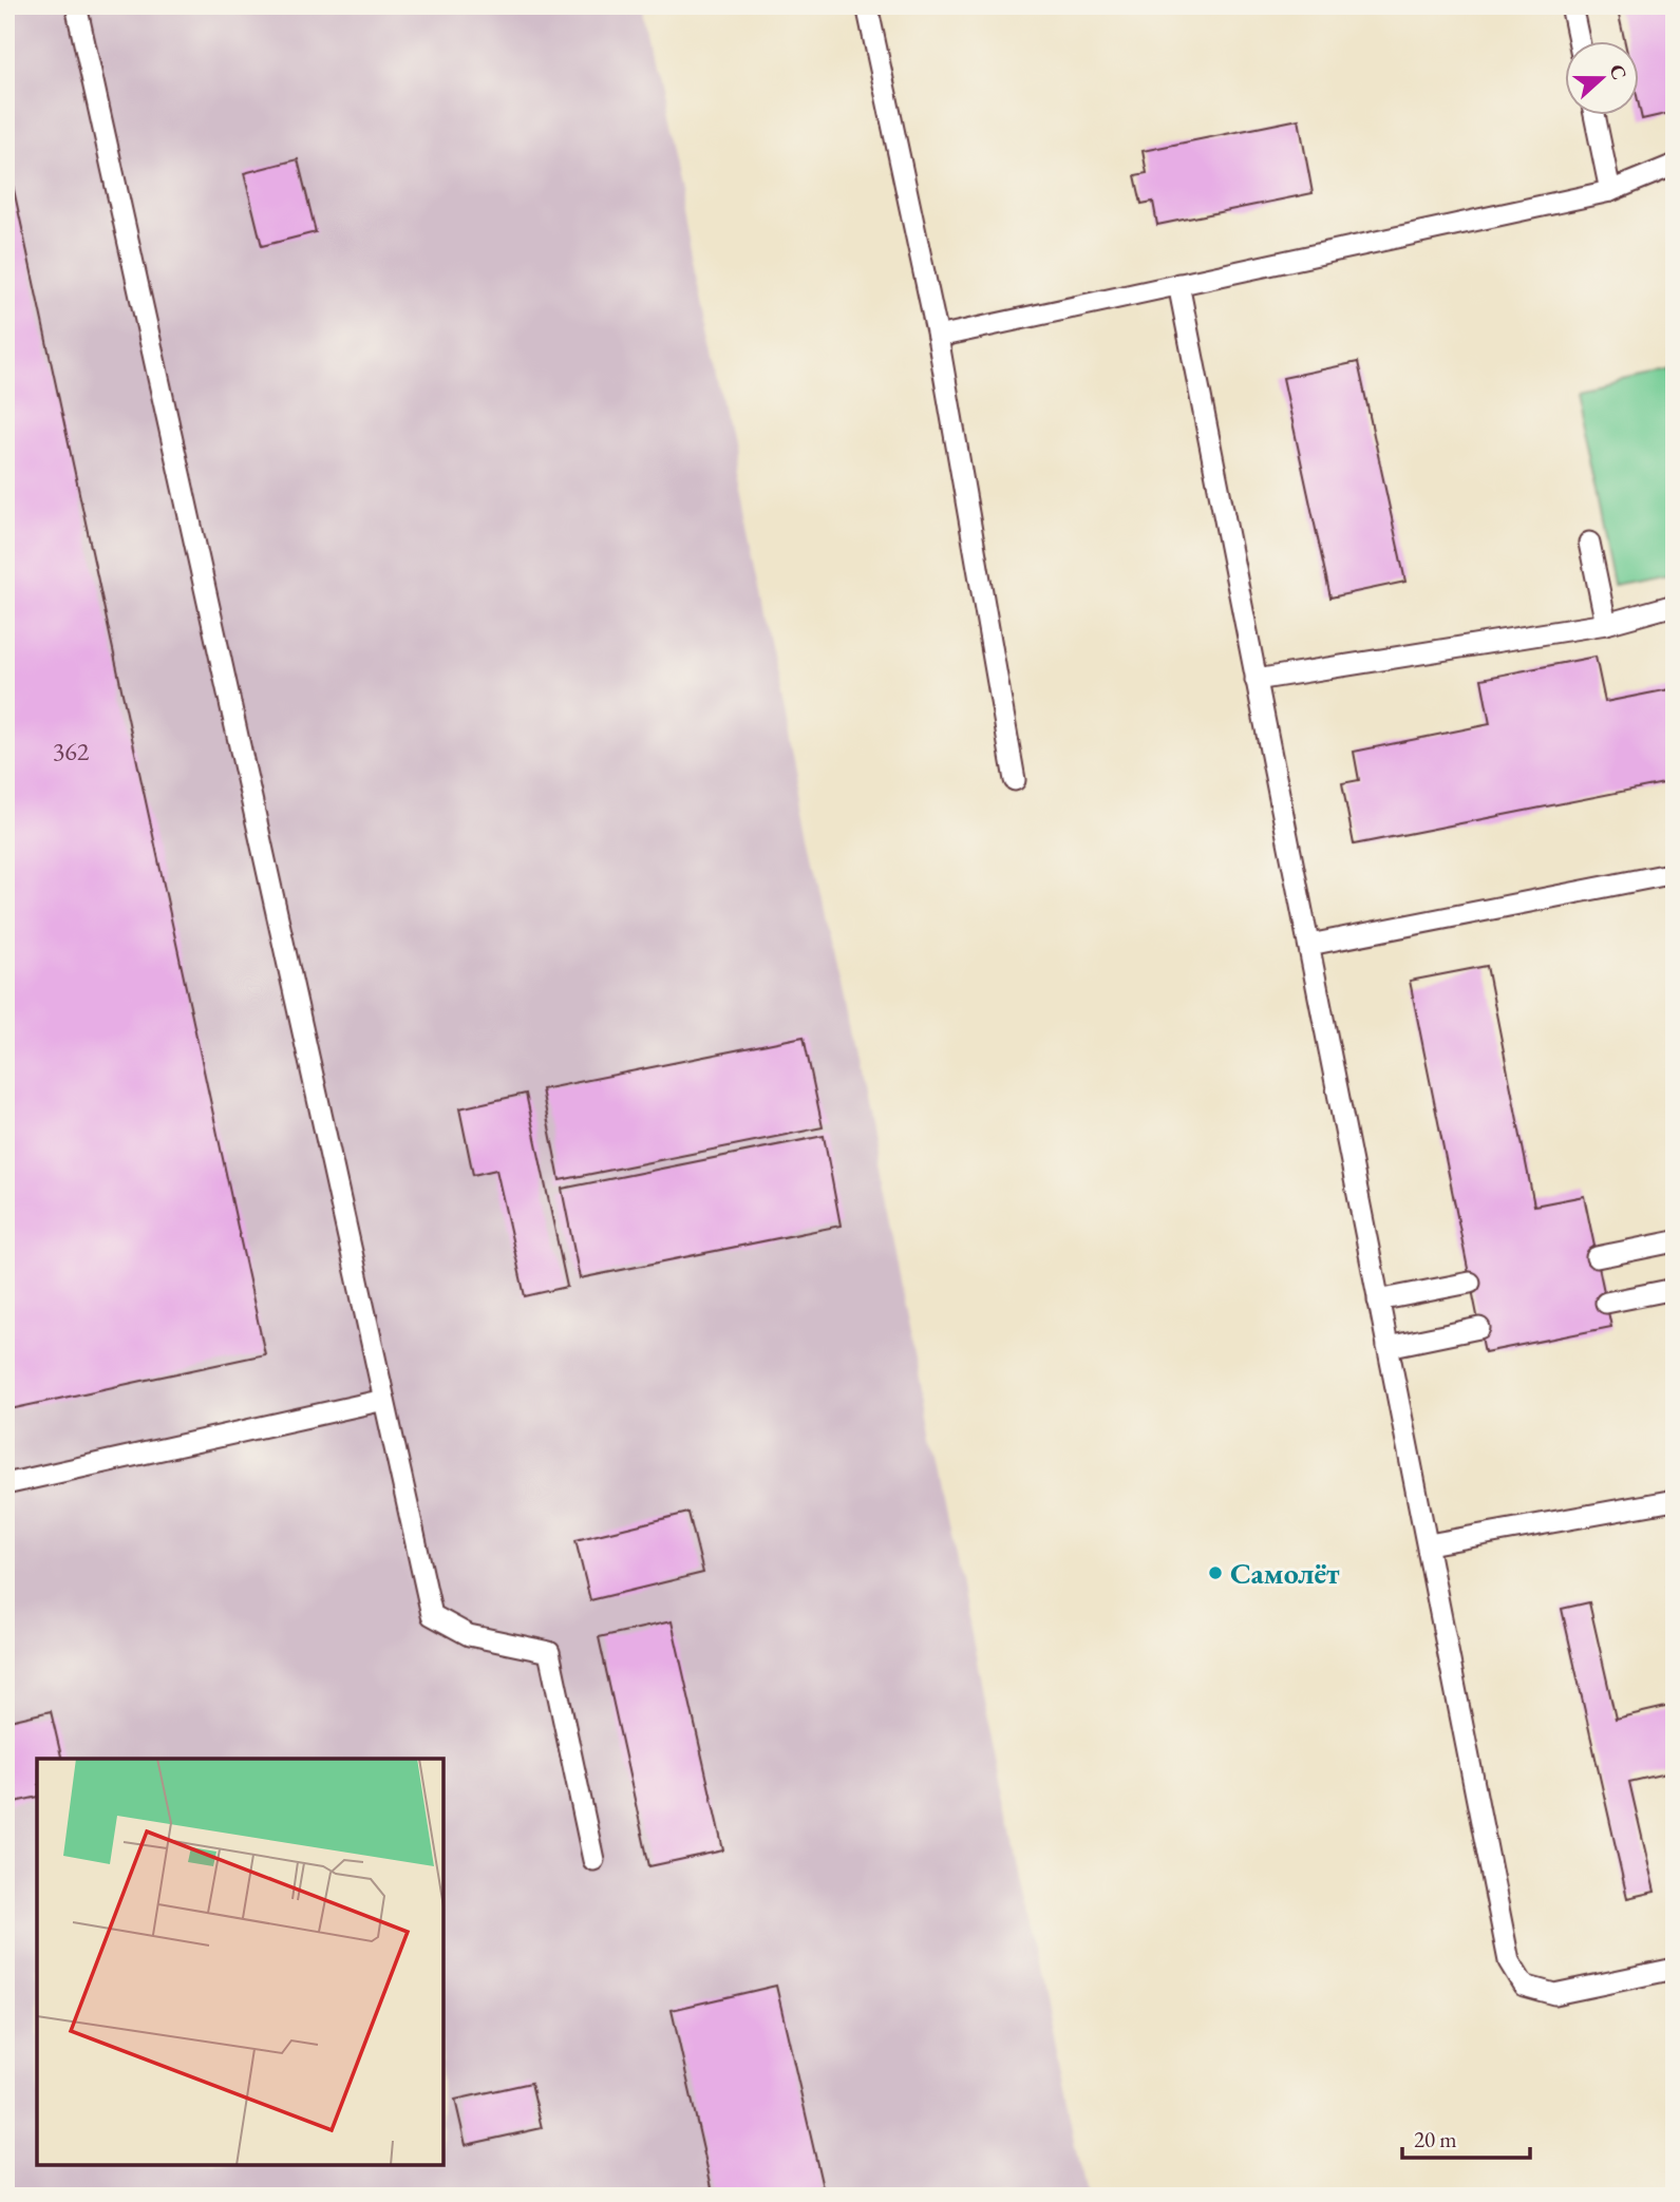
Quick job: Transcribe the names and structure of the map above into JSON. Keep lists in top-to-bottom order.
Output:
{
  "places": ["Самолёт"],
  "house_numbers": ["362"],
  "scale_bar": "20 m",
  "north": "right"
}
